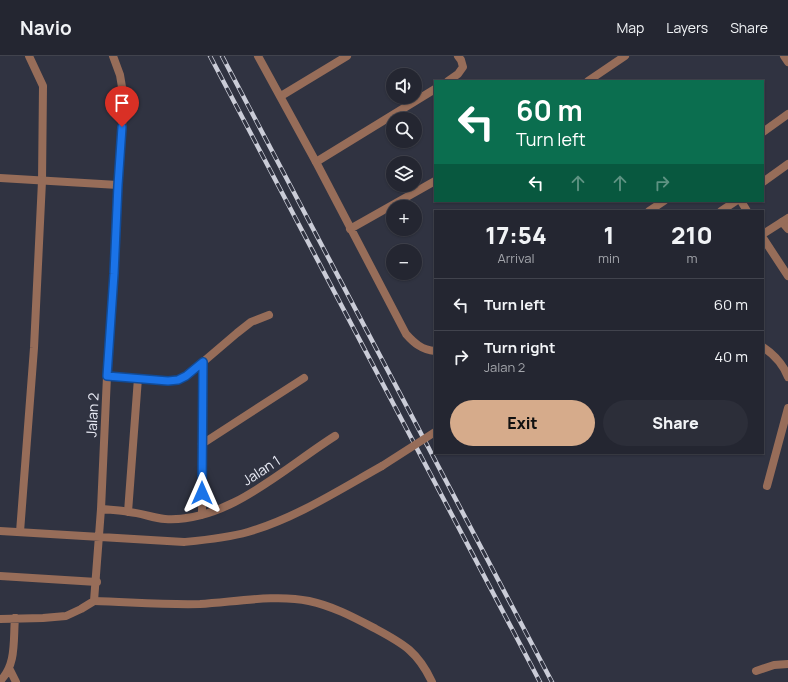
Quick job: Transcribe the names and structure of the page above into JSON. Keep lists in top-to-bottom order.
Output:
{
  "streets": {
    "street": ["Jalan 2", "Jalan 1"]
  },
  "crossings": [
    ["Jalan 2", "Jalan 1"]
  ],
  "page": {
    "header": "Navio",
    "nav": ["Map", "Layers", "Share"],
    "map_buttons": ["+", "−"],
    "turn": ["60 m", "Turn left"],
    "eta": [
      "17:54",
      "Arrival",
      "1",
      "min",
      "210",
      "m"
    ],
    "list": [
      {
        "name": "Turn left",
        "value": "60 m"
      },
      {
        "name": "Turn right",
        "note": "Jalan 2",
        "value": "40 m"
      }
    ],
    "buttons": ["Exit", "Share"]
  }
}
